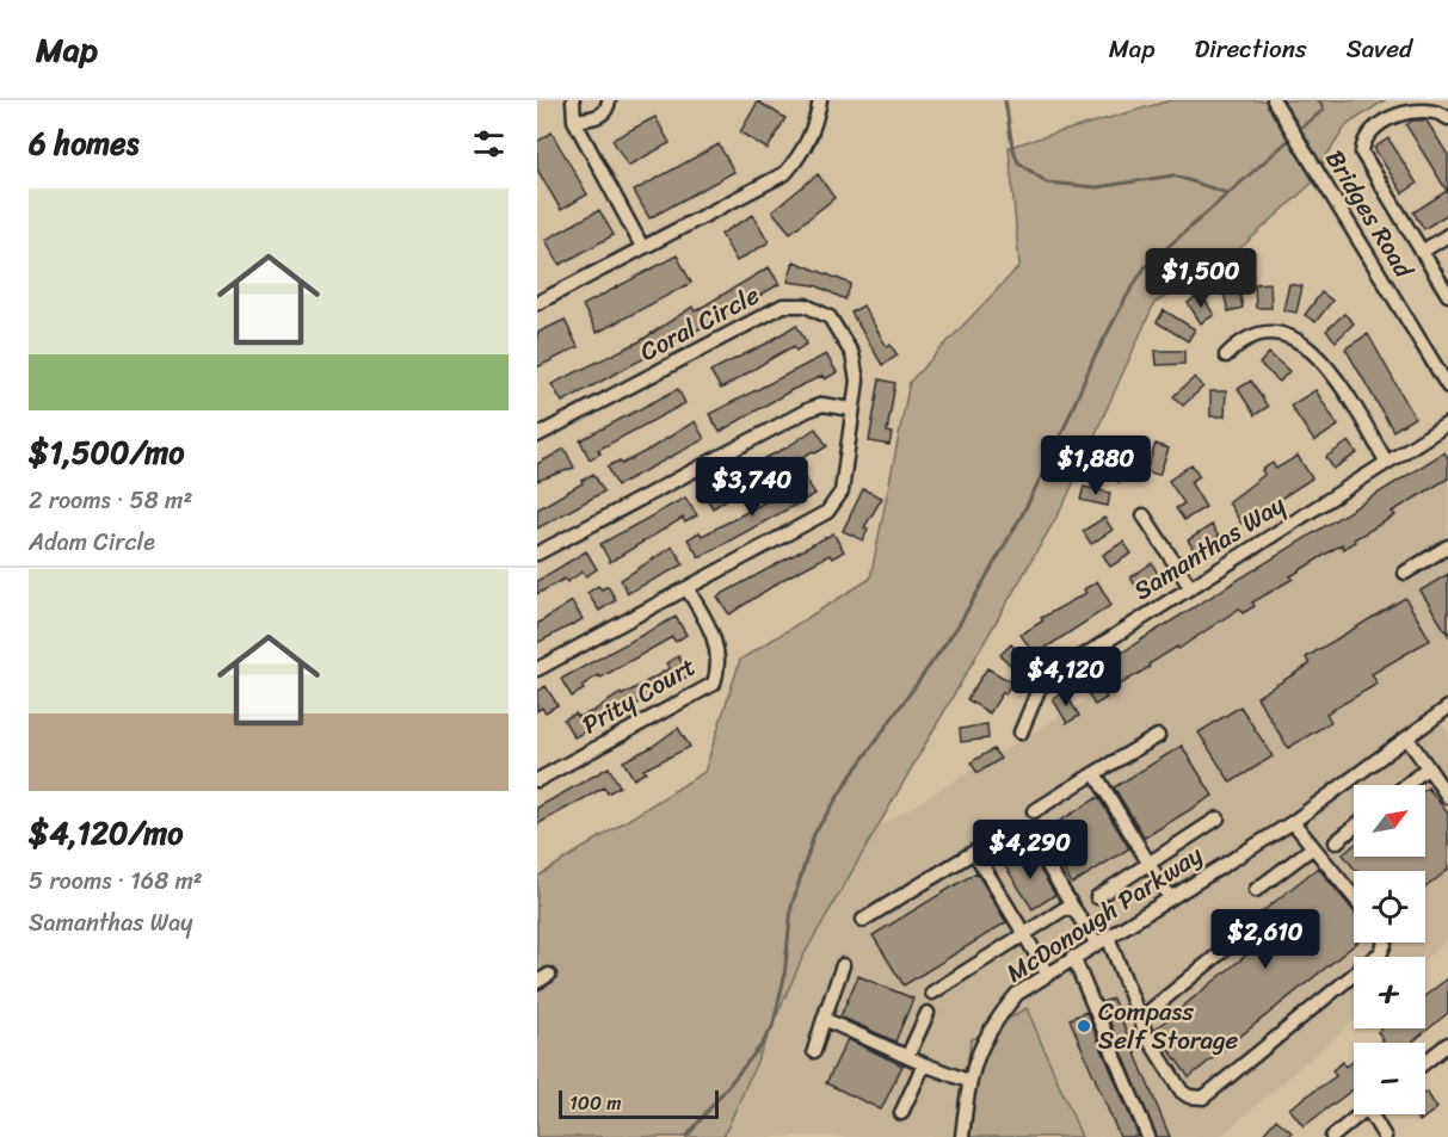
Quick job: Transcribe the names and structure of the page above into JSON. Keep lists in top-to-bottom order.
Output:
{
  "streets": {
    "street": [
      "Bridges Road",
      "Coral Circle",
      "Samanthas Way",
      "Prity Court",
      "McDonough Parkway"
    ]
  },
  "crossings": [
    ["Coral Circle", "Prity Court"]
  ],
  "places": ["Compass Self Storage"],
  "scale_bar": "100 m",
  "north": "top right",
  "page": {
    "header": "Map",
    "nav": ["Map", "Directions", "Saved"],
    "heading": "6 homes",
    "list": [
      {
        "name": "$1,500/mo",
        "note": "2 rooms · 58 m² · Adam Circle"
      },
      {
        "name": "$4,120/mo",
        "note": "5 rooms · 168 m² · Samanthas Way"
      }
    ],
    "price": [
      "$1,500",
      "$1,880",
      "$3,740",
      "$4,120",
      "$4,290",
      "$2,610"
    ],
    "map_buttons": ["+", "−"],
    "scale": "100 m"
  }
}
